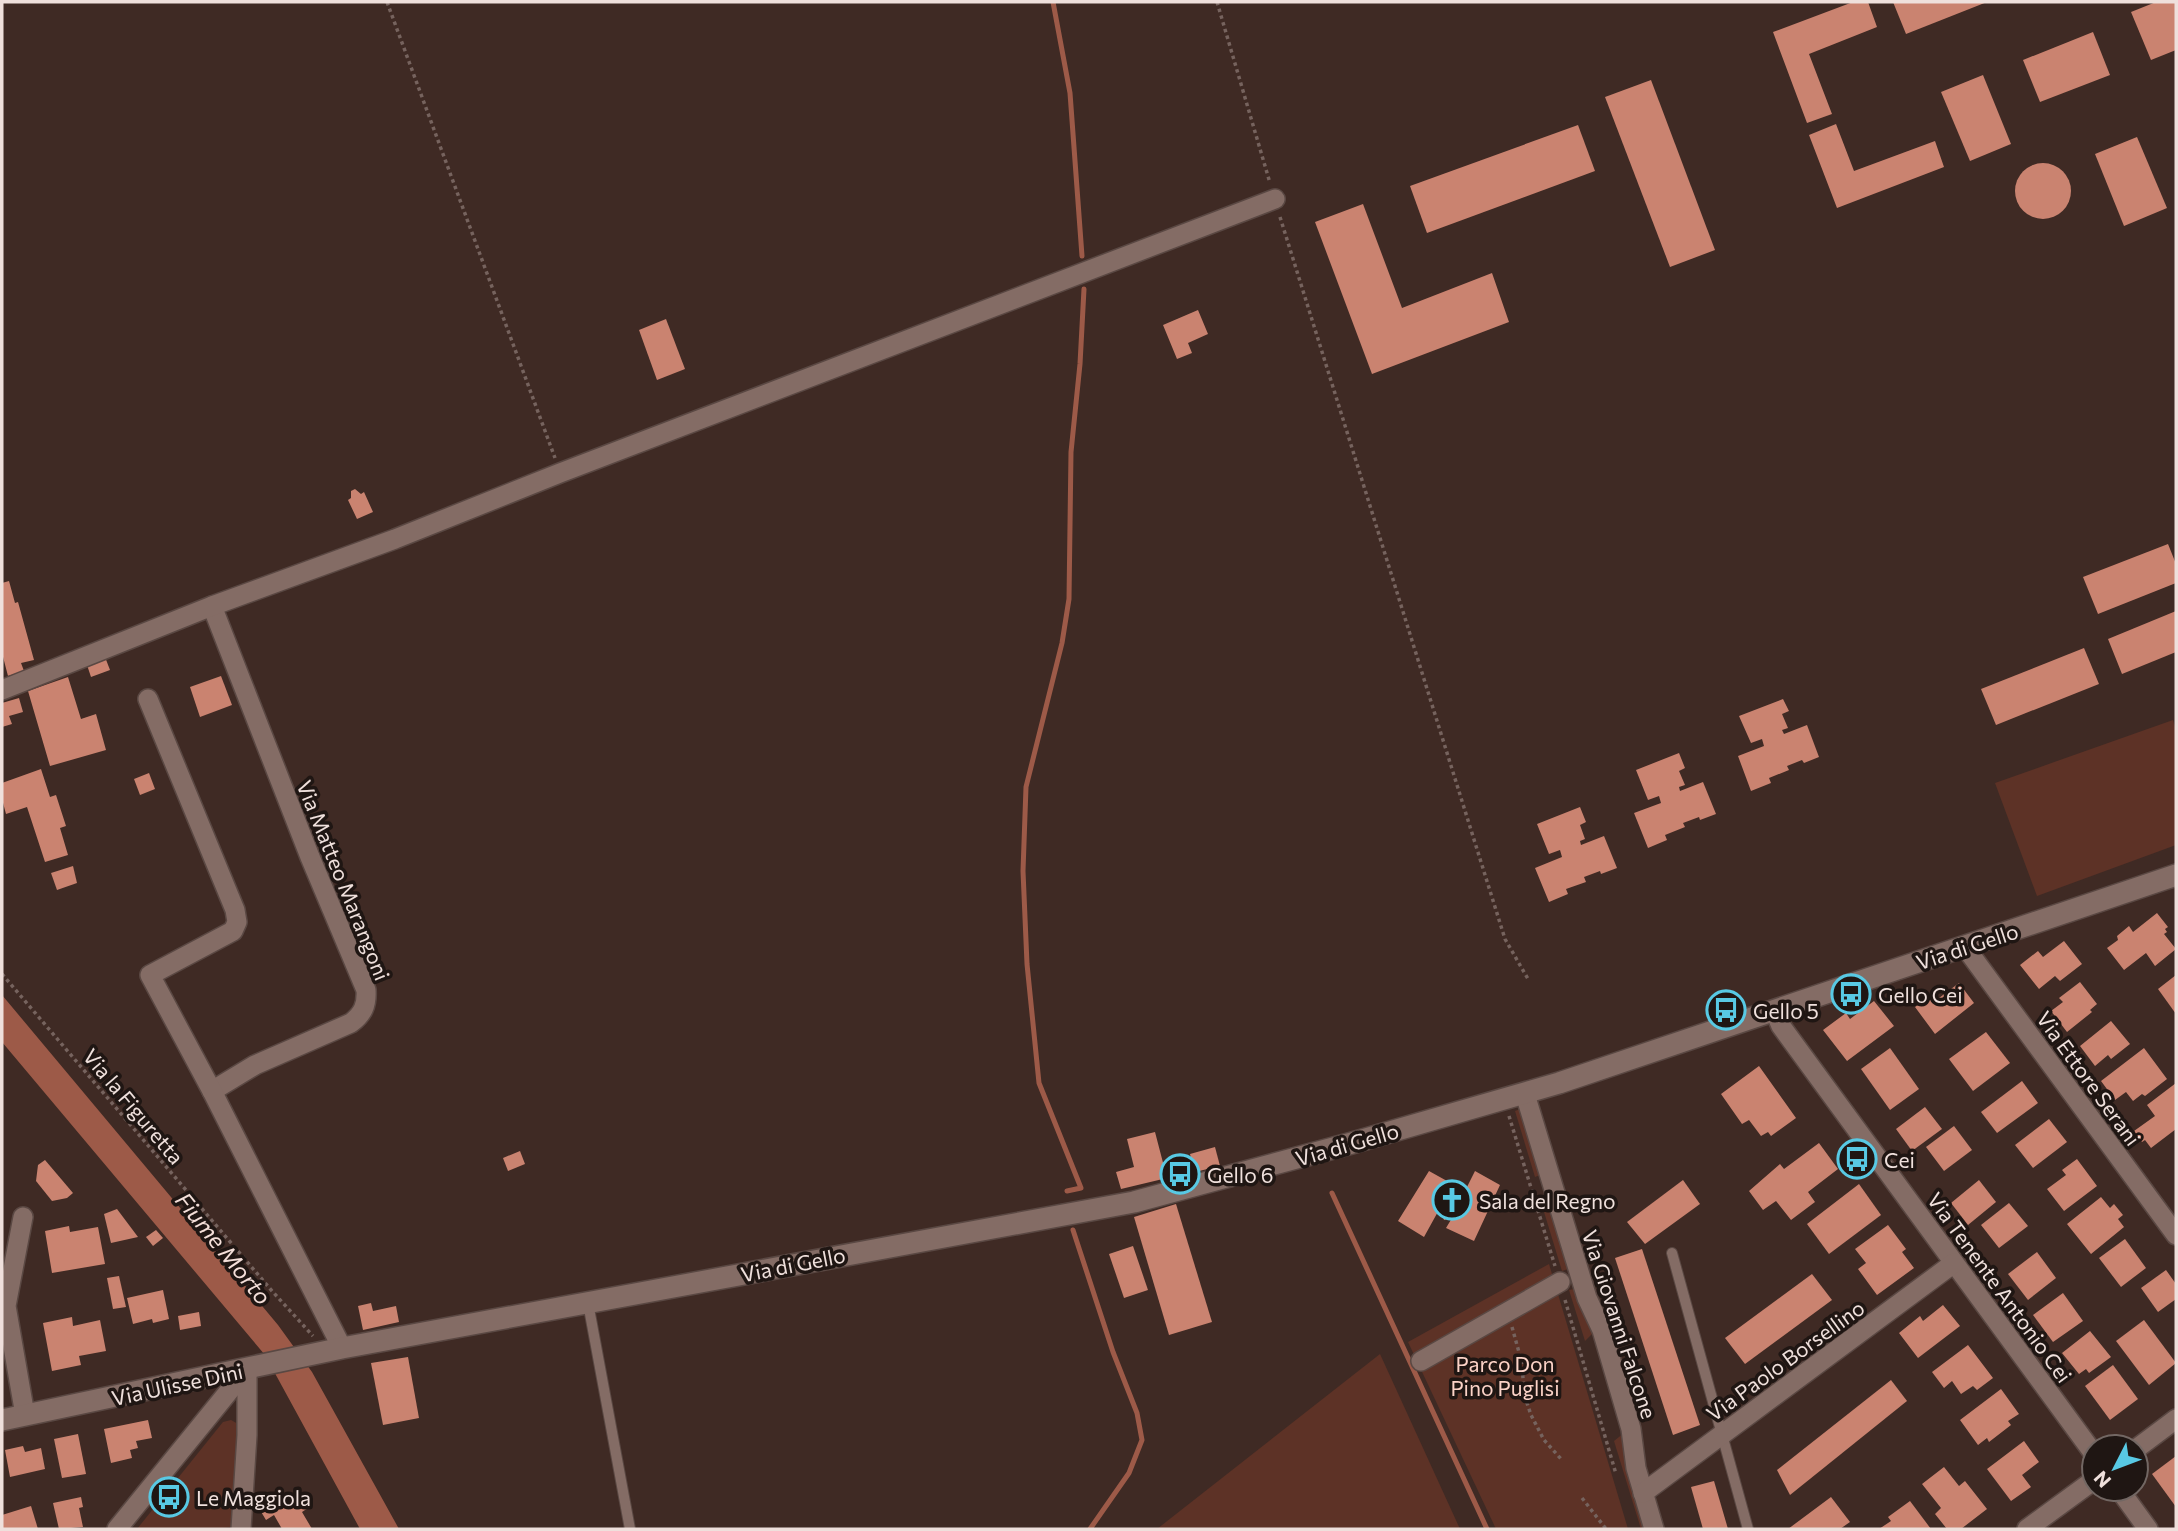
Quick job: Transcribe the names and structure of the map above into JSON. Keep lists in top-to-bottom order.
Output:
{
  "streets": {
    "street": [
      "Via Matteo Marangoni",
      "Via di Gello",
      "Via Ettore Serani",
      "Via Tenente Antonio Cei",
      "Via Giovanni Falcone",
      "Via Paolo Borsellino",
      "Via Ulisse Dini"
    ],
    "path": ["Via la Figuretta"]
  },
  "crossings": [
    ["Via di Gello", "Via Ettore Serani"],
    ["Via di Gello", "Via la Figuretta"],
    ["Via di Gello", "Via Tenente Antonio Cei"],
    ["Via di Gello", "Via Giovanni Falcone"],
    ["Via di Gello", "Via Ulisse Dini"],
    ["Via la Figuretta", "Via Ulisse Dini"],
    ["Via Tenente Antonio Cei", "Via Paolo Borsellino"],
    ["Via Giovanni Falcone", "Via Paolo Borsellino"]
  ],
  "water": ["Fiume Morto"],
  "parks": ["Parco Don Pino Puglisi"],
  "places": {
    "bus stop": [
      "Gello Cei",
      "Gello 5",
      "Cei",
      "Gello 6",
      "Le Maggiola"
    ],
    "church": ["Sala del Regno"]
  },
  "north": "bottom left"
}
